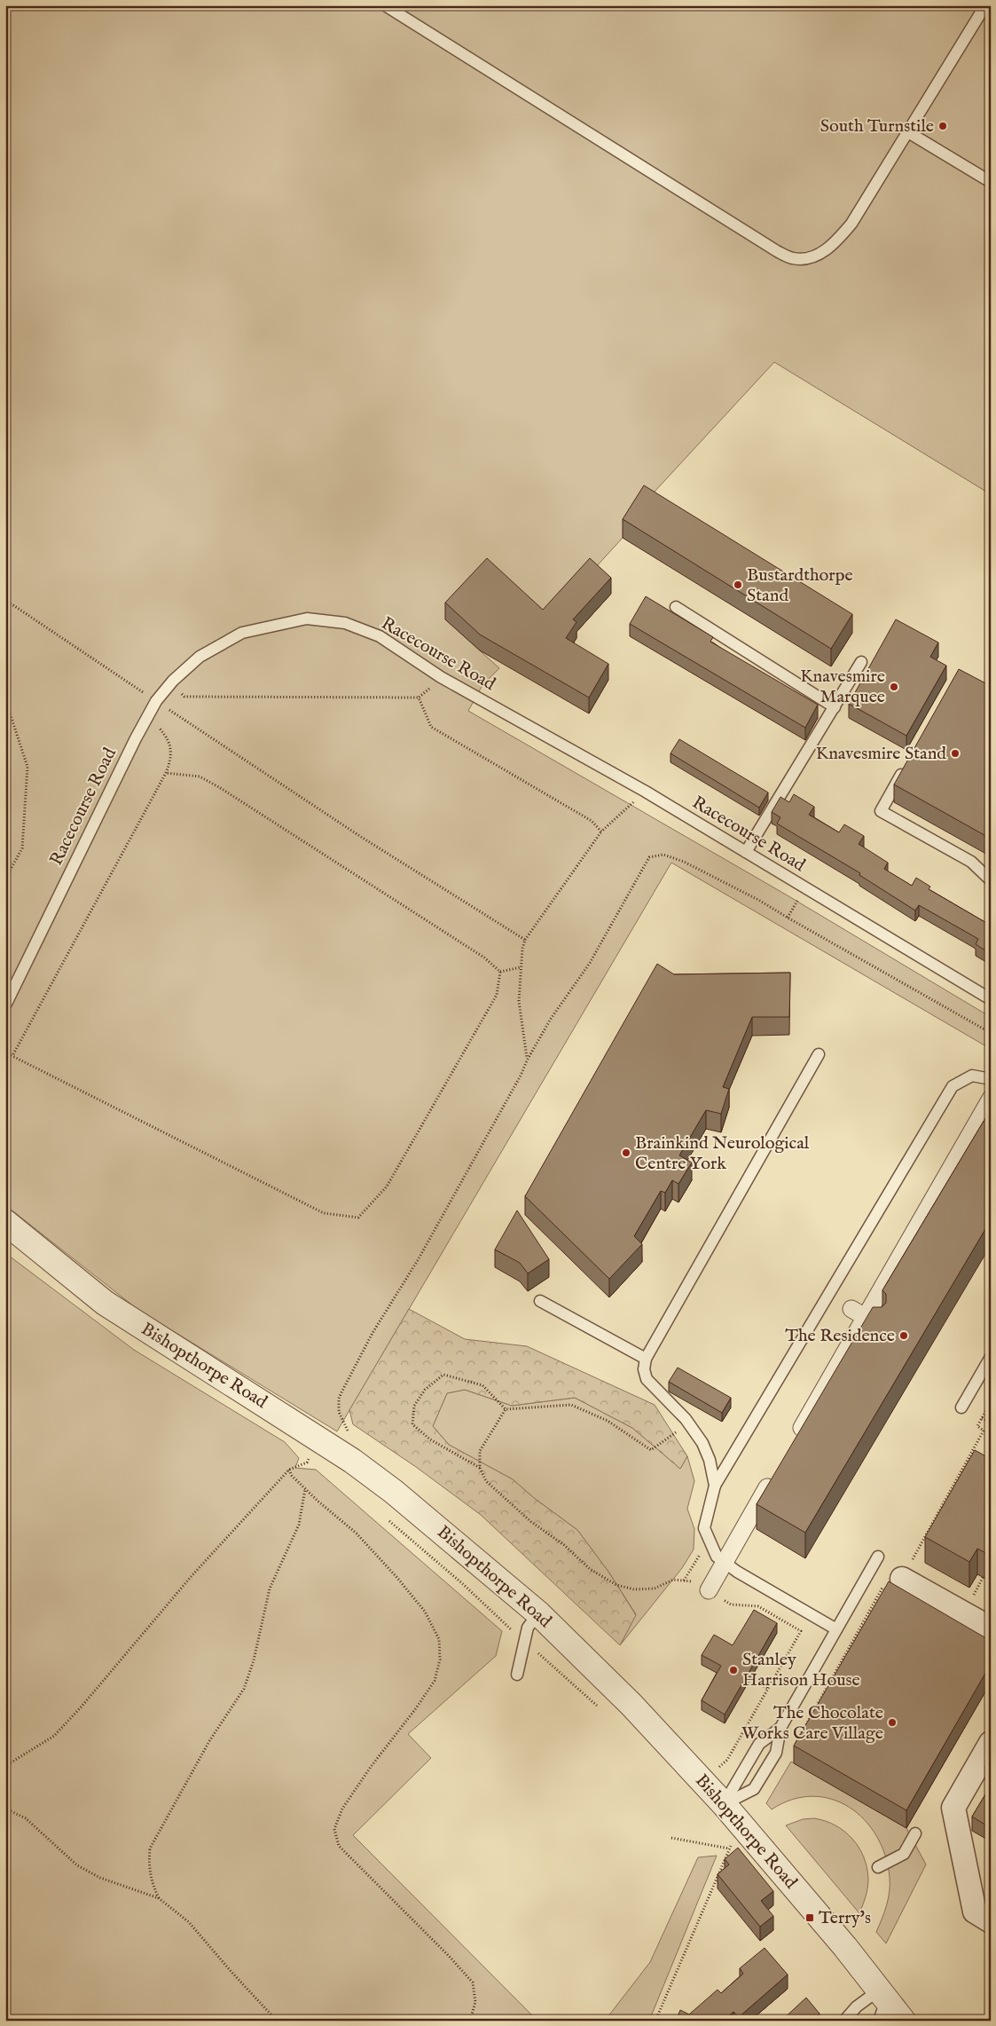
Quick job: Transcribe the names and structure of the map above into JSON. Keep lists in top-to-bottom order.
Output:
{
  "streets": {
    "street": ["Bishopthorpe Road"],
    "lane": ["Racecourse Road"]
  },
  "places": {
    "other": [
      "South Turnstile",
      "Bustardthorpe Stand",
      "Knavesmire Marquee",
      "Knavesmire Stand",
      "Brainkind Neurological Centre York",
      "The Residence",
      "Stanley Harrison House",
      "The Chocolate Works Care Village"
    ],
    "transit": ["Terry's"]
  }
}
